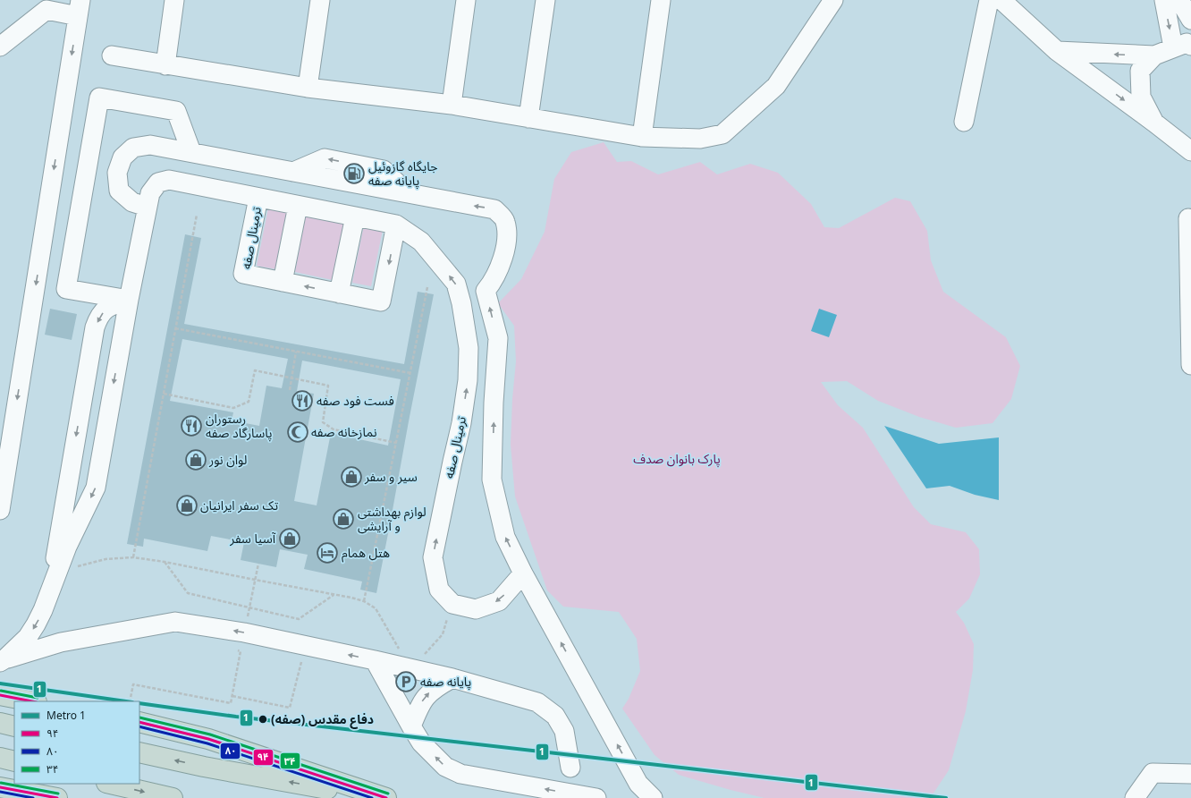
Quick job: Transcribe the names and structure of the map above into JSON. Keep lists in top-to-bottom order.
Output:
{
  "streets": {
    "street": ["ترمینال صفه"]
  },
  "parks": ["پارک بانوان صدف"],
  "places": {
    "fuel station": ["جایگاه گازوئیل پایانه صفه"],
    "restaurant": ["فست فود صفه", "رستوران پاسارگاد صفه"],
    "mosque": ["نمازخانه صفه"],
    "shop": [
      "لوان نور",
      "سیر و سفر",
      "تک سفر ایرانیان",
      "لوازم بهداشتی و آرایشی",
      "آسیا سفر"
    ],
    "hotel": ["هتل همام"],
    "parking": ["پایانه صفه"],
    "other": ["دفاع مقدس (صفه)"]
  },
  "lines": [
    "metro line 1",
    "transit line ۳۴",
    "transit line ۹۴",
    "transit line ۸۰"
  ],
  "legend": [
    "Metro 1",
    "۹۴",
    "۸۰",
    "۳۴"
  ]
}
